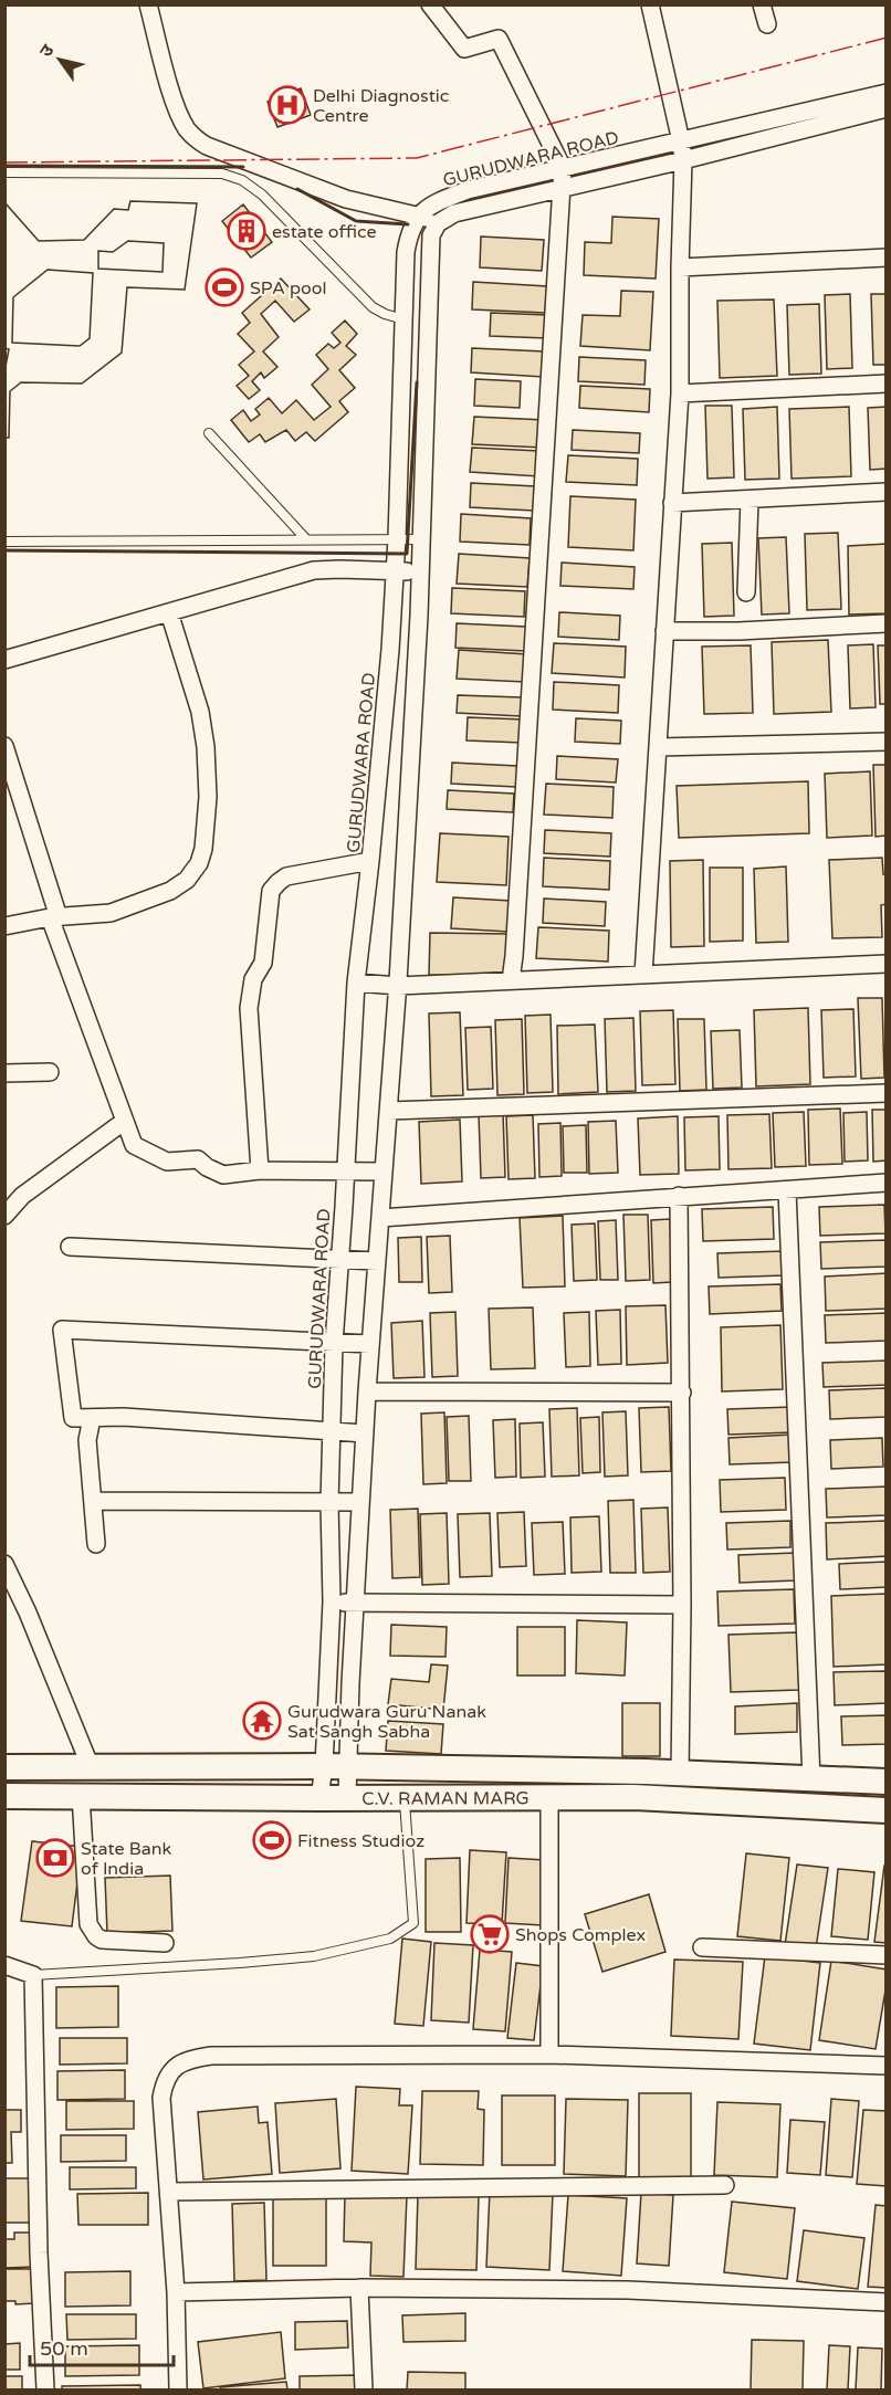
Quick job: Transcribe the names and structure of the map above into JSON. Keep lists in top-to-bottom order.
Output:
{
  "streets": {
    "main road": ["C.V. RAMAN MARG"],
    "street": ["GURUDWARA ROAD"]
  },
  "crossings": [
    ["GURUDWARA ROAD", "C.V. RAMAN MARG"]
  ],
  "places": {
    "hospital": ["Delhi Diagnostic Centre"],
    "building": ["estate office"],
    "sports": ["SPA pool", "Fitness Studioz"],
    "temple": ["Gurudwara Guru Nanak Sat Sangh Sabha"],
    "bank": ["State Bank of India"],
    "supermarket": ["Shops Complex"]
  },
  "scale_bar": "50 m",
  "north": "top left"
}
